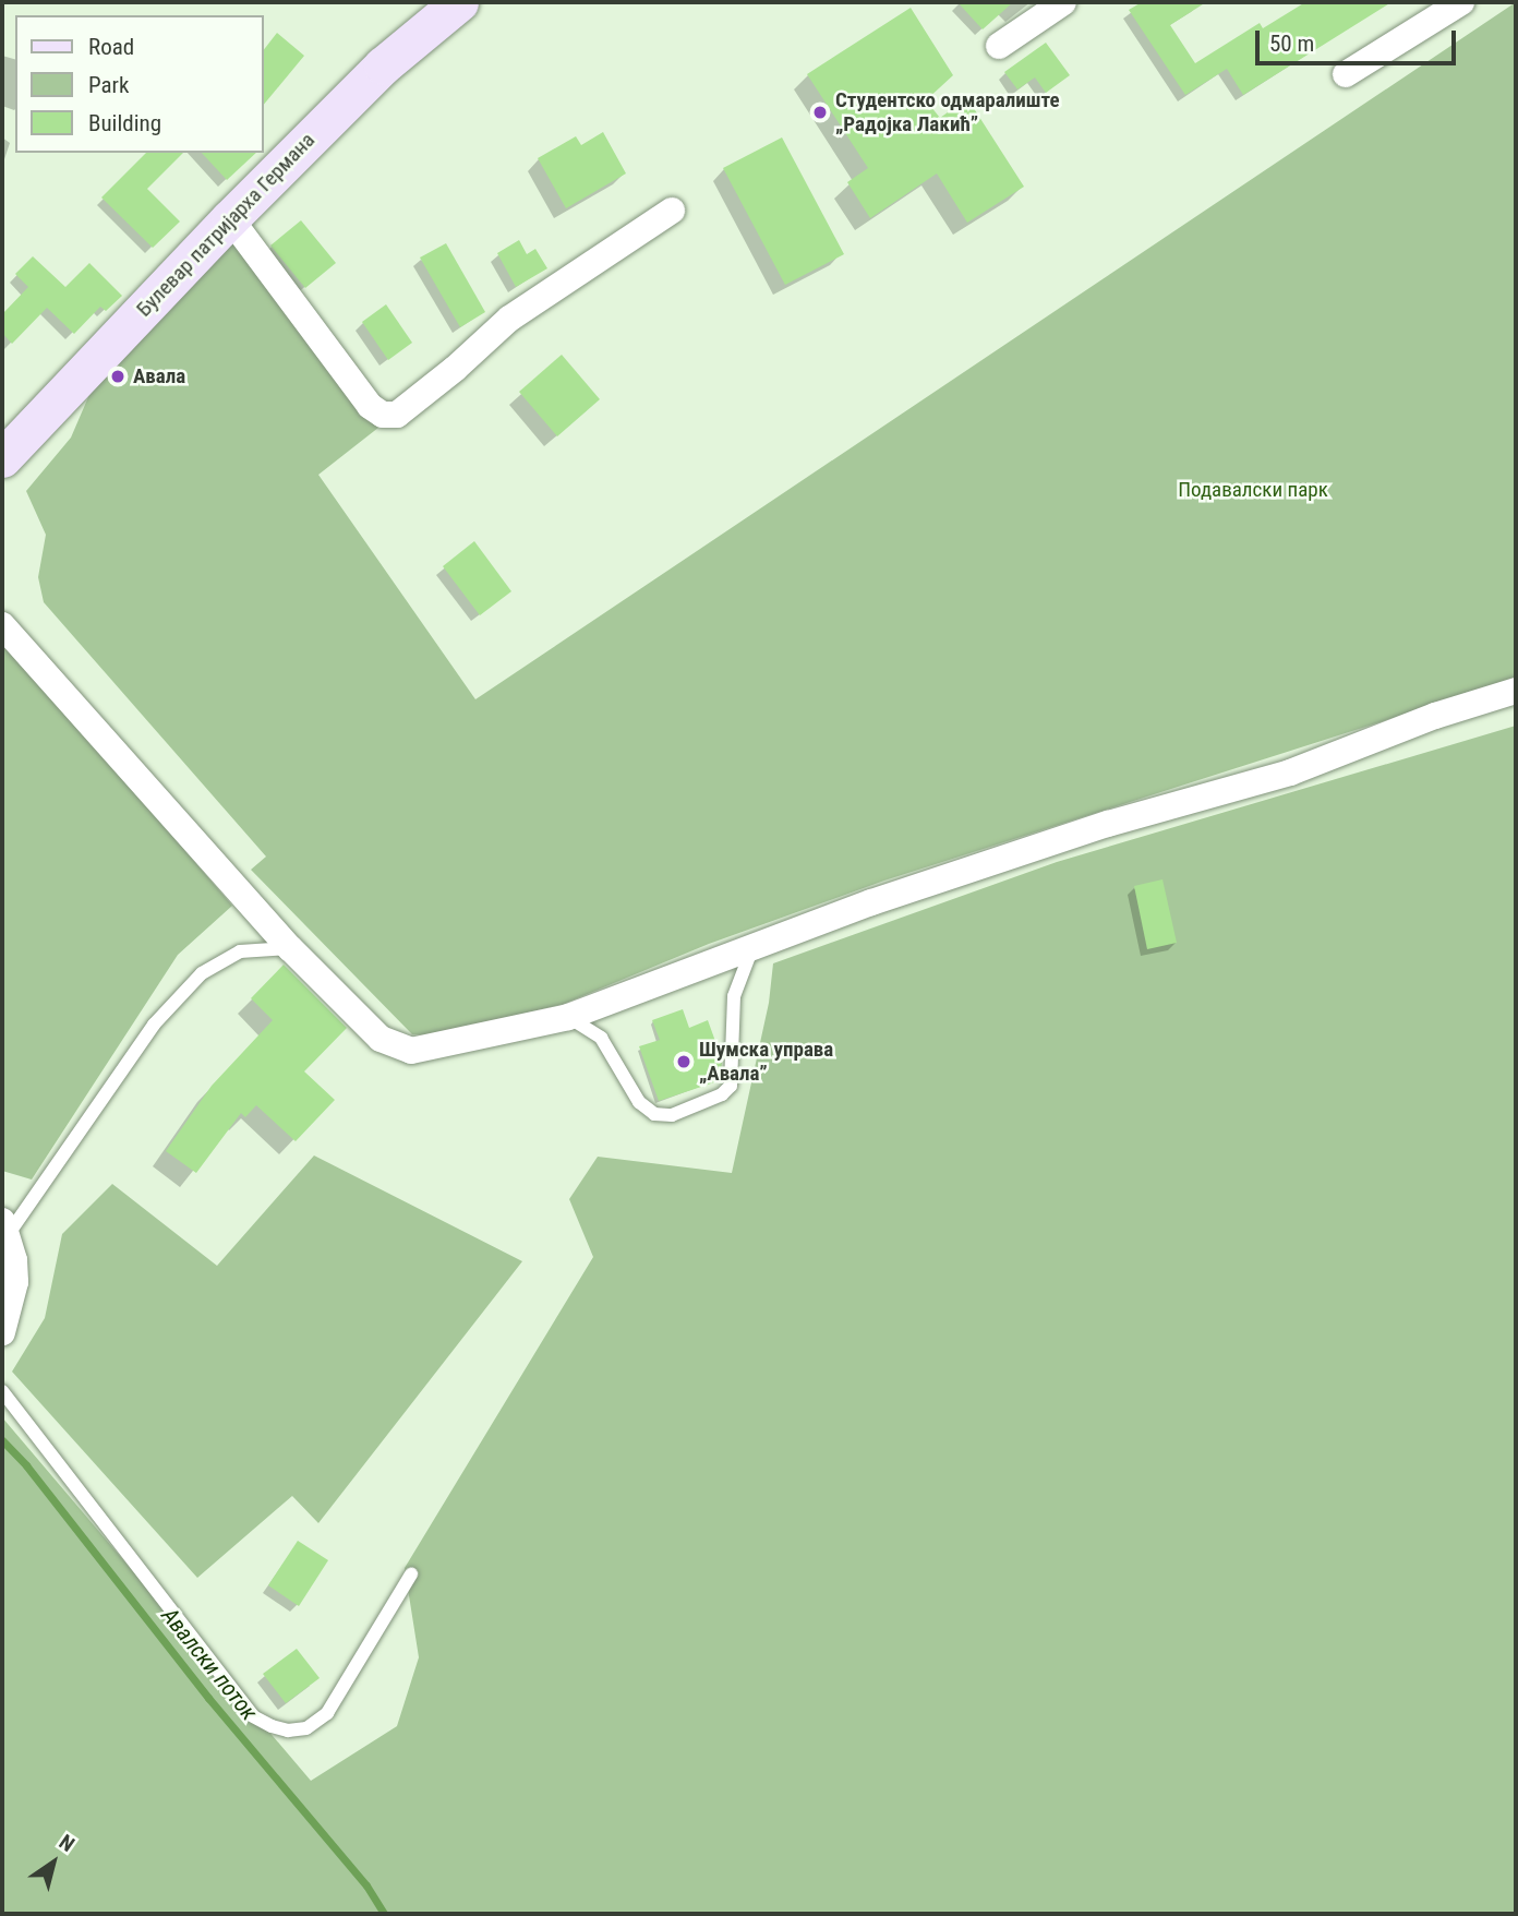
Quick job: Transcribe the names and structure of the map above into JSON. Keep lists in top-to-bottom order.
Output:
{
  "streets": {
    "main road": ["Булевар патријарха Германа"]
  },
  "water": ["Авалски поток"],
  "parks": ["Подавалски парк"],
  "places": ["Студентско одмаралиште „Радојка Лакић”", "Авала", "Шумска управа „Авала”"],
  "legend": ["Road", "Park", "Building"],
  "scale_bar": "50 m",
  "north": "top right"
}
